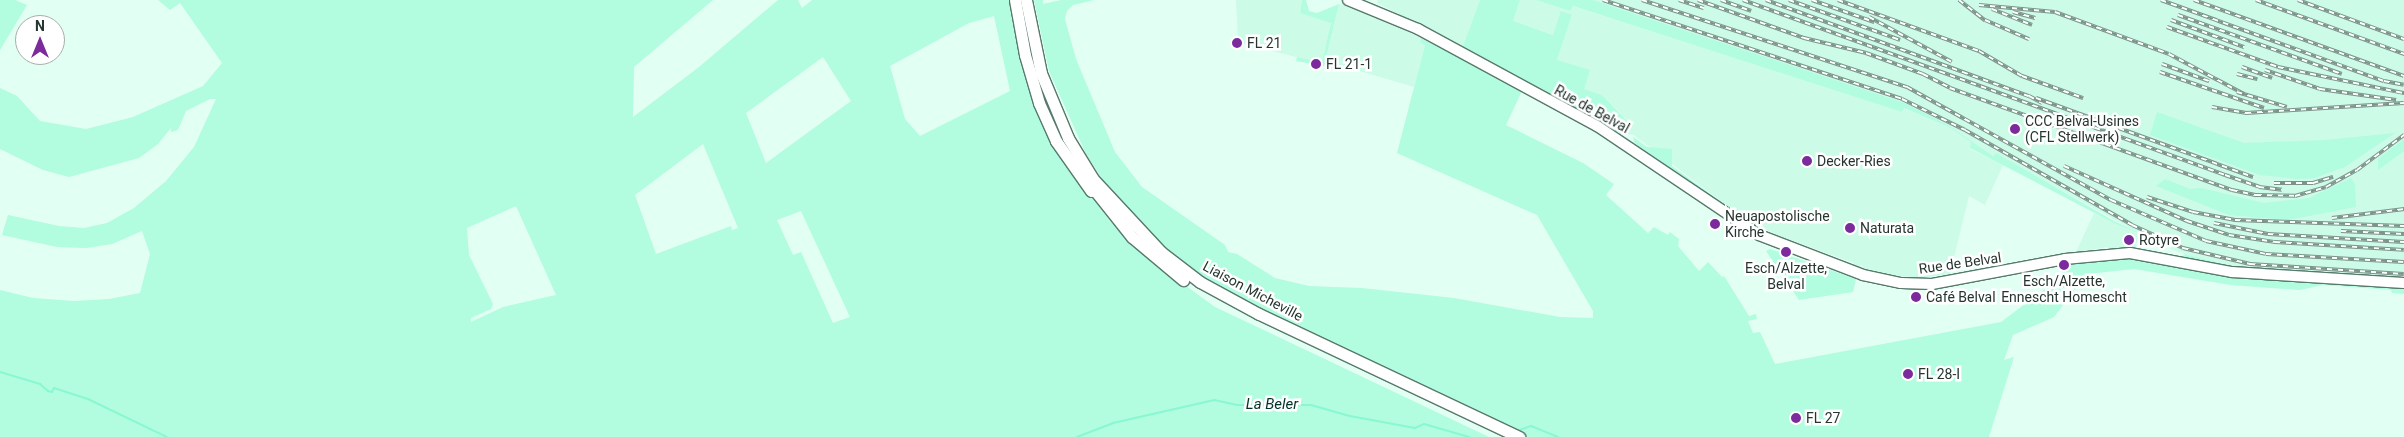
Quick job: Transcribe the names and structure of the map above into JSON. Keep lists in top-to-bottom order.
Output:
{
  "streets": {
    "highway": ["Liaison Micheville"],
    "main road": ["Rue de Belval"]
  },
  "water": ["La Beler"],
  "places": [
    "FL 21",
    "FL 21-1",
    "CCC Belval-Usines (CFL Stellwerk)",
    "Decker-Ries",
    "Neuapostolische Kirche",
    "Naturata",
    "Rotyre",
    "Esch/Alzette, Belval",
    "Esch/Alzette, Ennescht Homescht",
    "Café Belval",
    "FL 28-I",
    "FL 27"
  ],
  "north": "top"
}
